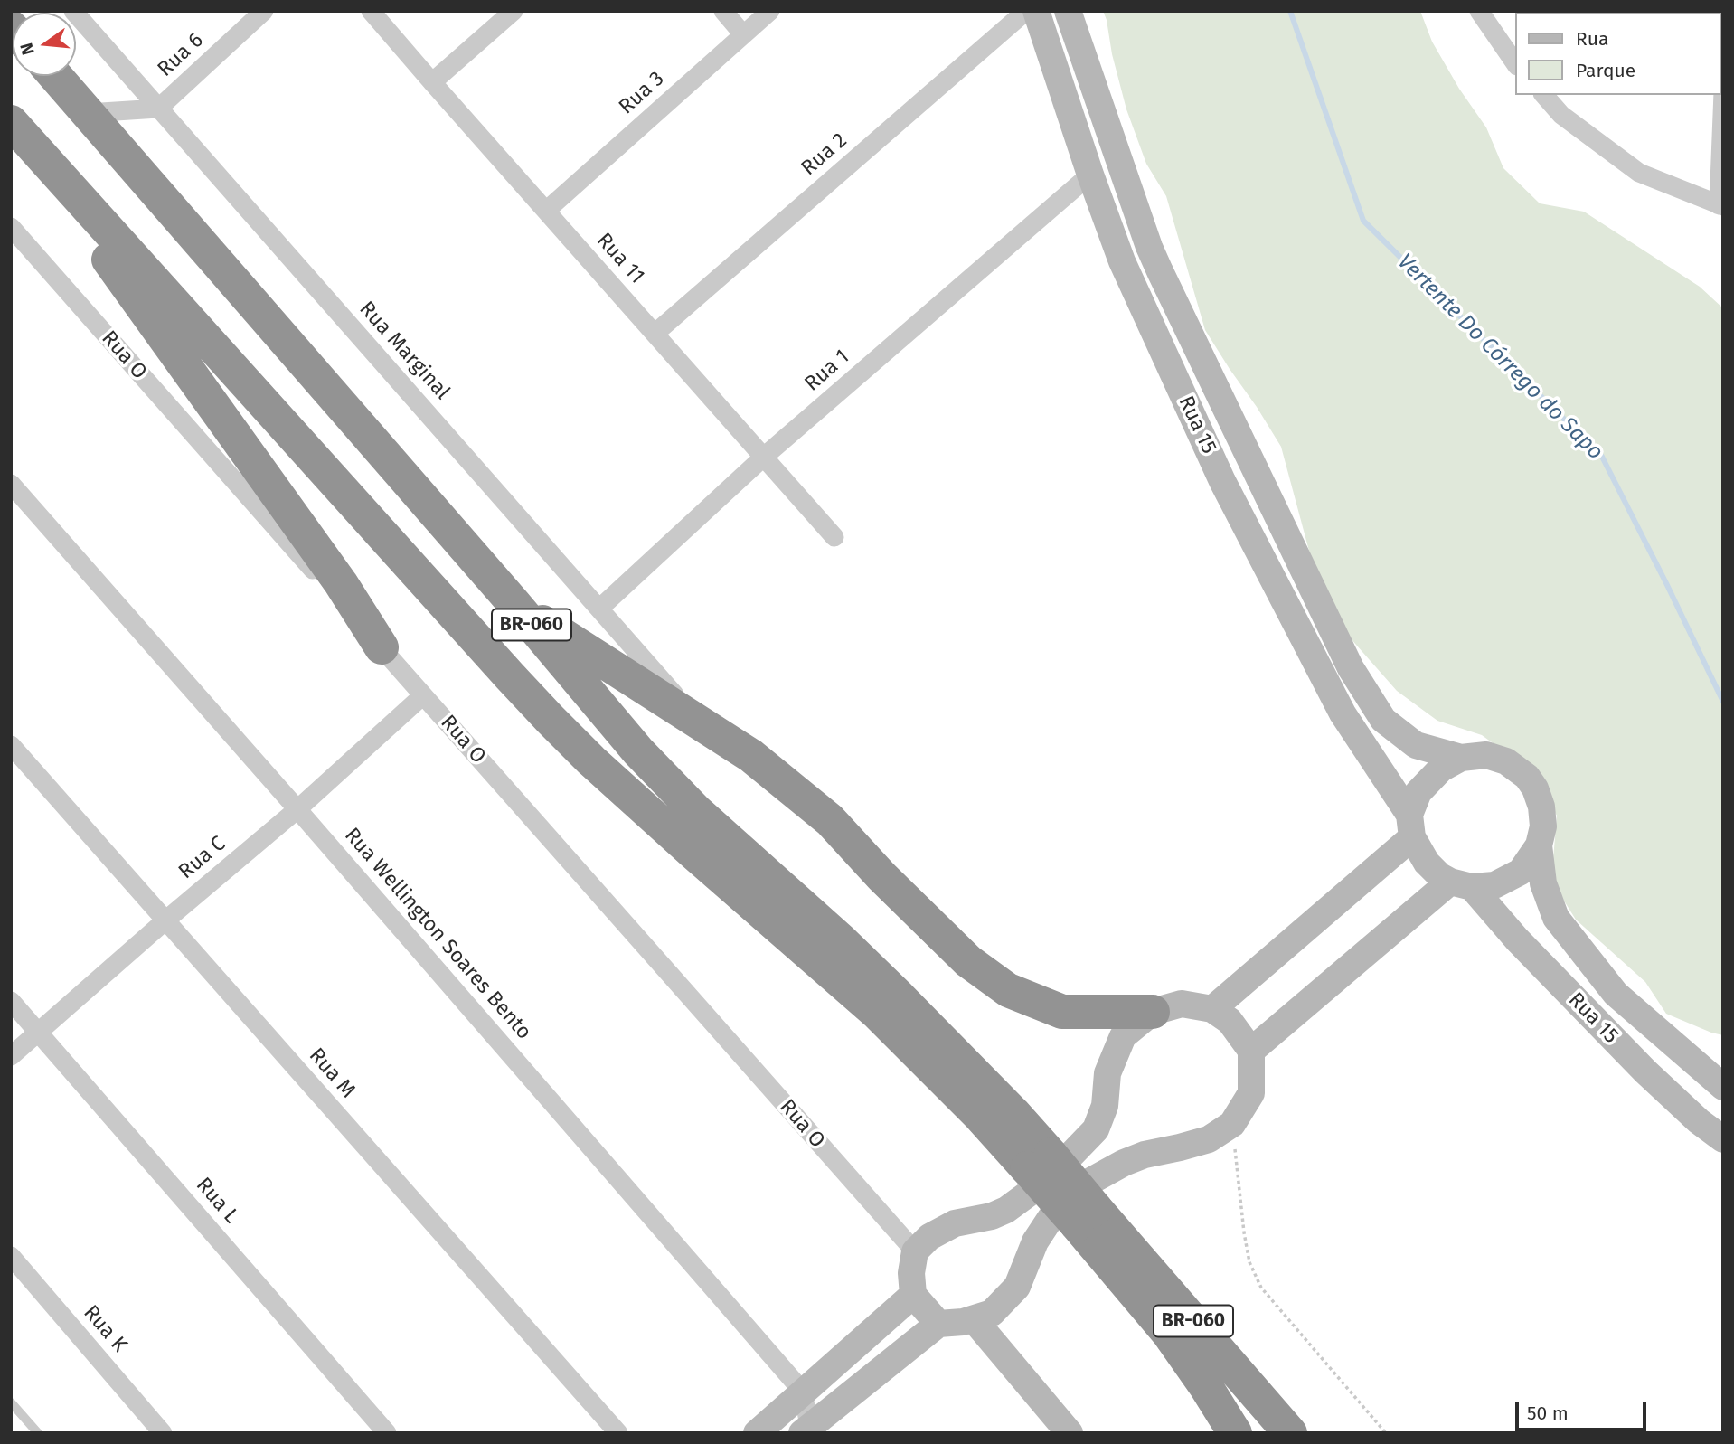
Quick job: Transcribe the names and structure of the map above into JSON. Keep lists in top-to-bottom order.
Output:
{
  "streets": {
    "highway": ["BR-060"],
    "street": [
      "Rua 6",
      "Rua 3",
      "Rua 2",
      "Rua 11",
      "Rua Marginal",
      "Rua O",
      "Rua 1",
      "Rua 15",
      "Rua C",
      "Rua Wellington Soares Bento",
      "Rua M",
      "Rua L",
      "Rua K"
    ]
  },
  "crossings": [
    ["Rua 6", "Rua Marginal"],
    ["Rua 3", "Rua 11"],
    ["Rua 2", "Rua 11"],
    ["Rua 11", "Rua 1"],
    ["Rua Marginal", "Rua 1"],
    ["Rua O", "Rua C"],
    ["Rua 1", "Rua 15"],
    ["Rua C", "Rua Wellington Soares Bento"],
    ["Rua C", "Rua M"],
    ["Rua C", "Rua L"]
  ],
  "water": ["Vertente Do Córrego do Sapo"],
  "legend": ["Rua", "Parque"],
  "scale_bar": "50 m",
  "north": "left"
}
